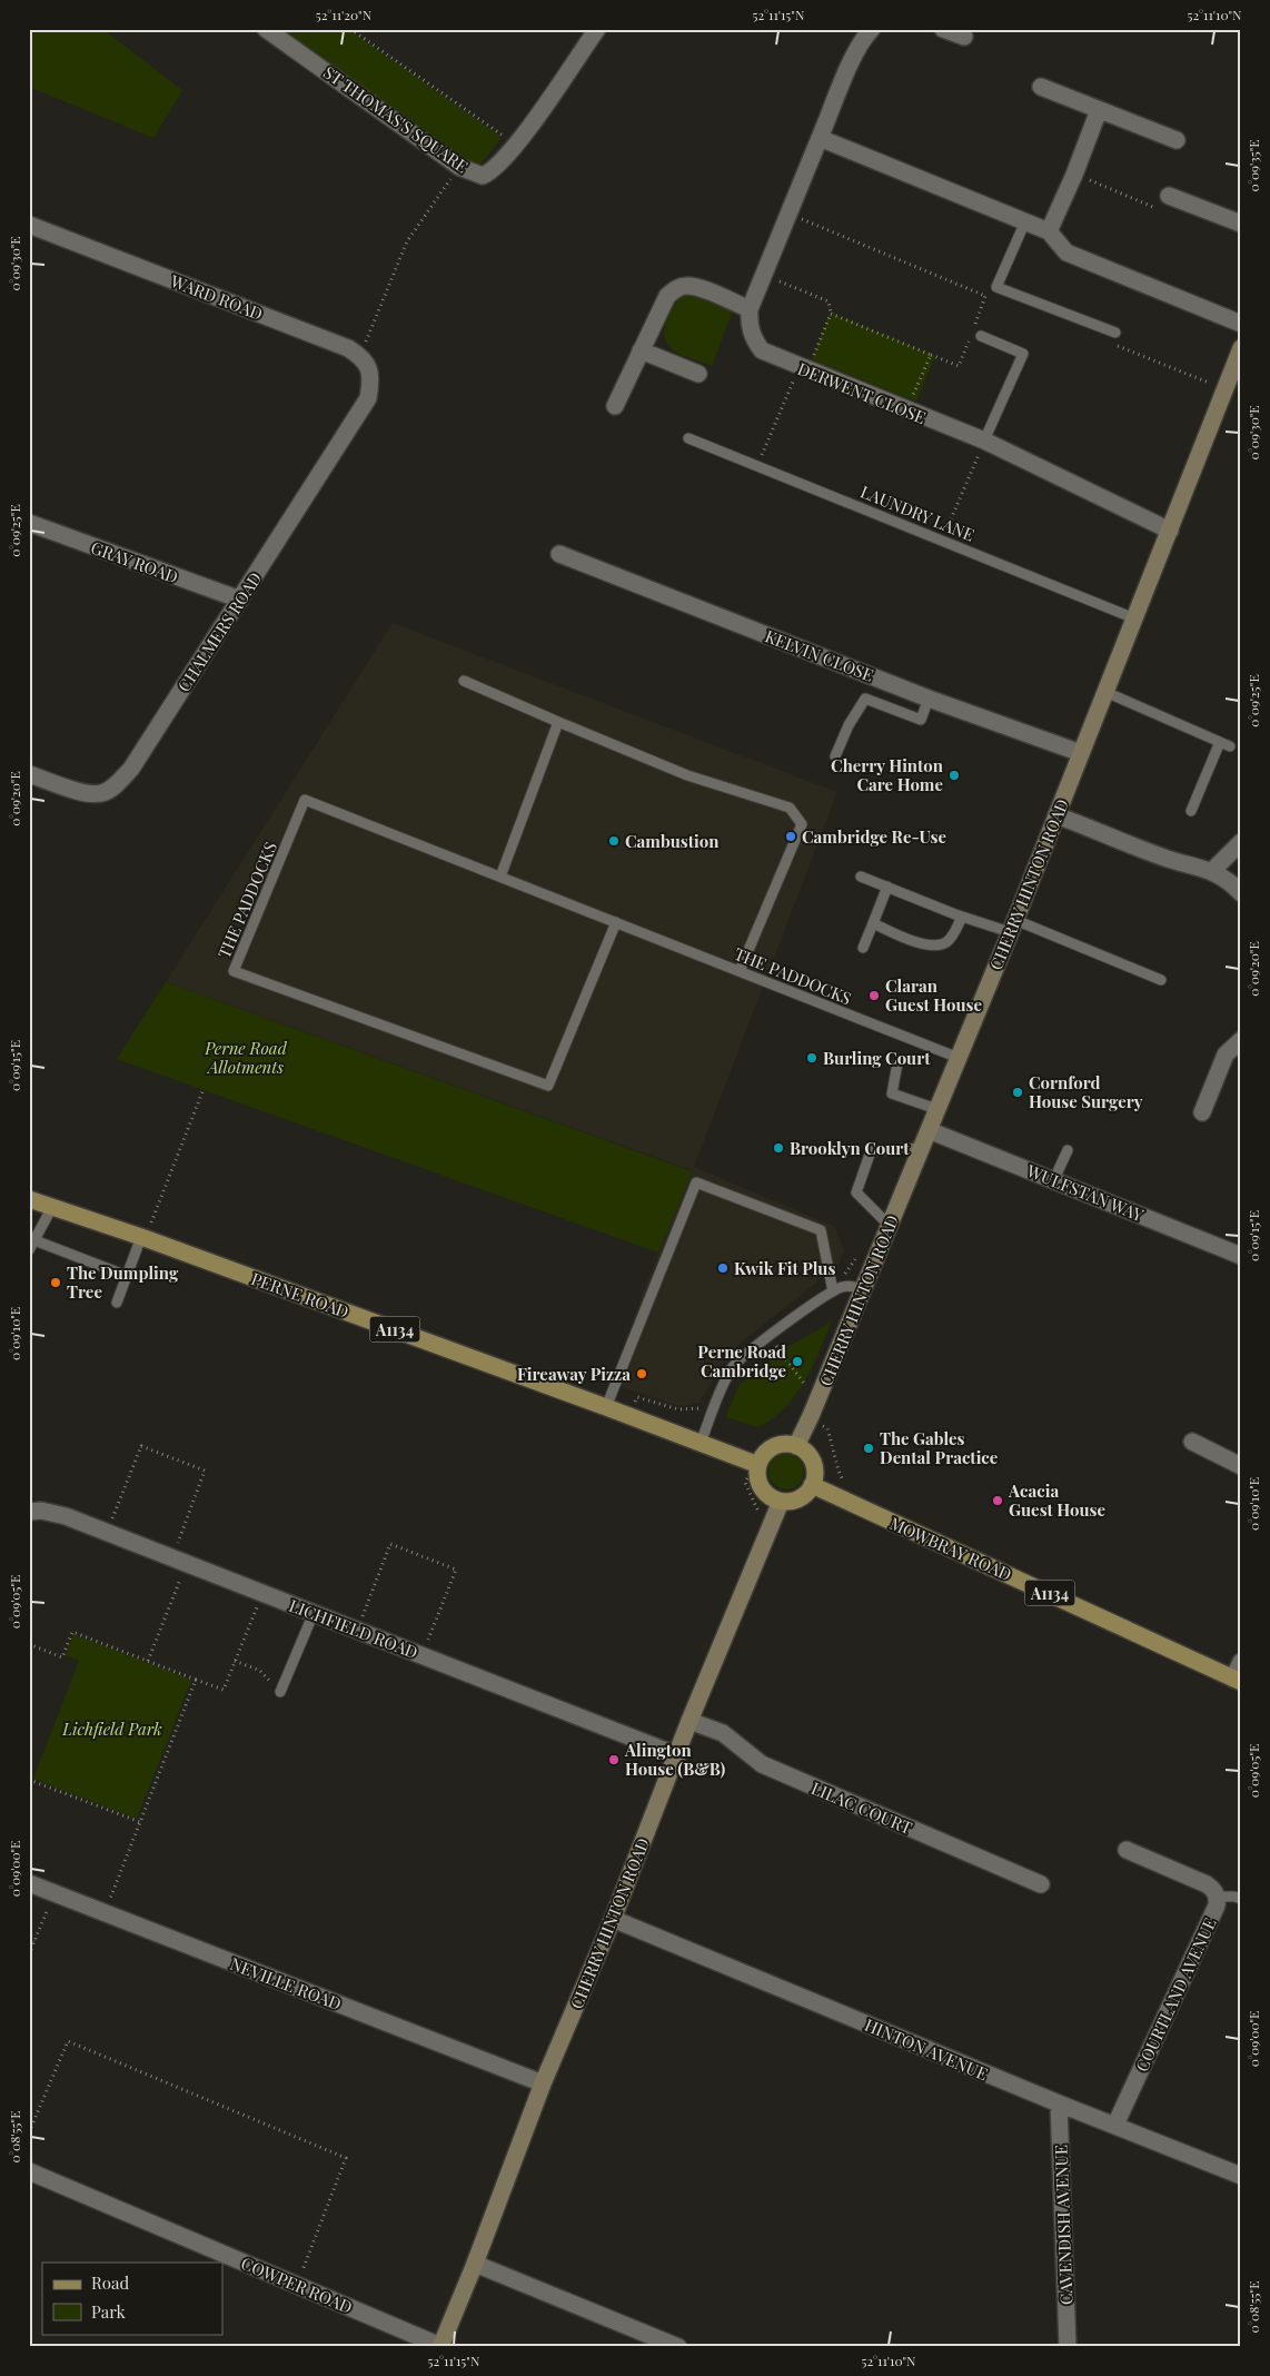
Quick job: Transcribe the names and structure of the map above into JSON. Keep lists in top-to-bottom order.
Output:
{
  "streets": {
    "main road": ["PERNE ROAD", "A1134", "MOWBRAY ROAD"],
    "street": [
      "ST THOMAS'S SQUARE",
      "WARD ROAD",
      "DERWENT CLOSE",
      "GRAY ROAD",
      "CHALMERS ROAD",
      "KELVIN CLOSE",
      "CHERRY HINTON ROAD",
      "WULFSTAN WAY",
      "LICHFIELD ROAD",
      "LILAC COURT",
      "NEVILLE ROAD",
      "COURTLAND AVENUE",
      "HINTON AVENUE",
      "CAVENDISH AVENUE",
      "COWPER ROAD"
    ],
    "lane": ["LAUNDRY LANE", "THE PADDOCKS"]
  },
  "crossings": [
    ["WARD ROAD", "CHALMERS ROAD"],
    ["DERWENT CLOSE", "CHERRY HINTON ROAD"],
    ["LAUNDRY LANE", "CHERRY HINTON ROAD"],
    ["GRAY ROAD", "CHALMERS ROAD"],
    ["KELVIN CLOSE", "CHERRY HINTON ROAD"],
    ["CHERRY HINTON ROAD", "THE PADDOCKS"],
    ["CHERRY HINTON ROAD", "WULFSTAN WAY"],
    ["CHERRY HINTON ROAD", "PERNE ROAD"],
    ["CHERRY HINTON ROAD", "MOWBRAY ROAD"],
    ["CHERRY HINTON ROAD", "LICHFIELD ROAD"],
    ["CHERRY HINTON ROAD", "LILAC COURT"],
    ["CHERRY HINTON ROAD", "NEVILLE ROAD"],
    ["CHERRY HINTON ROAD", "HINTON AVENUE"],
    ["CHERRY HINTON ROAD", "COWPER ROAD"],
    ["PERNE ROAD", "MOWBRAY ROAD"],
    ["COURTLAND AVENUE", "HINTON AVENUE"],
    ["HINTON AVENUE", "CAVENDISH AVENUE"]
  ],
  "parks": ["Perne Road Allotments", "Lichfield Park"],
  "places": [
    "Cherry Hinton Care Home",
    "Cambridge Re-Use",
    "Cambustion",
    "Claran Guest House",
    "Burling Court",
    "Cornford House Surgery",
    "Brooklyn Court",
    "Kwik Fit Plus",
    "The Dumpling Tree",
    "Perne Road Cambridge",
    "Fireaway Pizza",
    "The Gables Dental Practice",
    "Acacia Guest House",
    "Alington House (B&B)"
  ],
  "legend": ["Road", "Park"],
  "coordinates": [
    "52°11'20\"N",
    "52°11'15\"N",
    "52°11'10\"N",
    "0°09'35\"E",
    "0°09'30\"E",
    "0°09'25\"E",
    "0°09'20\"E",
    "0°09'15\"E",
    "0°09'10\"E",
    "0°09'05\"E",
    "0°09'00\"E",
    "0°08'55\"E"
  ]
}
